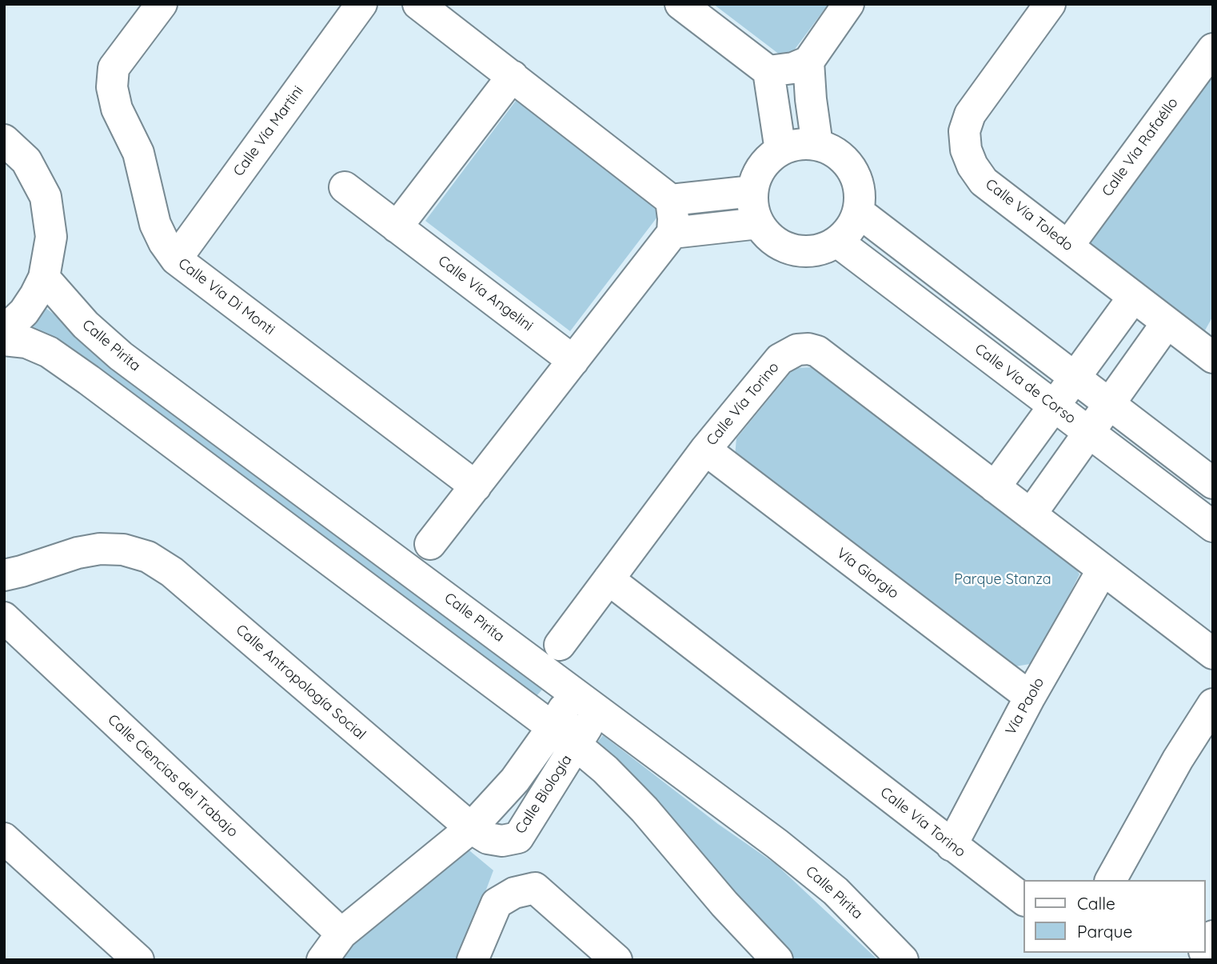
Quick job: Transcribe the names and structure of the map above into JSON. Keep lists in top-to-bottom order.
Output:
{
  "streets": {
    "street": [
      "Calle Vía Martini",
      "Calle Vía Rafaéllo",
      "Calle Vía Toledo",
      "Calle Vía Angelini",
      "Calle Vía Di Monti",
      "Calle Pirita",
      "Calle Vía de Corso",
      "Calle Vía Torino",
      "Vía Giorgio",
      "Calle Antropología Social",
      "Vía Paolo",
      "Calle Ciencias del Trabajo",
      "Calle Biología"
    ]
  },
  "crossings": [
    ["Calle Vía Martini", "Calle Vía Di Monti"],
    ["Calle Vía Rafaéllo", "Calle Vía Toledo"],
    ["Calle Pirita", "Calle Biología"],
    ["Calle Vía Torino", "Vía Giorgio"],
    ["Calle Vía Torino", "Vía Paolo"],
    ["Vía Giorgio", "Vía Paolo"],
    ["Calle Antropología Social", "Calle Biología"],
    ["Calle Ciencias del Trabajo", "Calle Biología"]
  ],
  "parks": ["Parque Stanza"],
  "legend": ["Calle", "Parque"]
}
